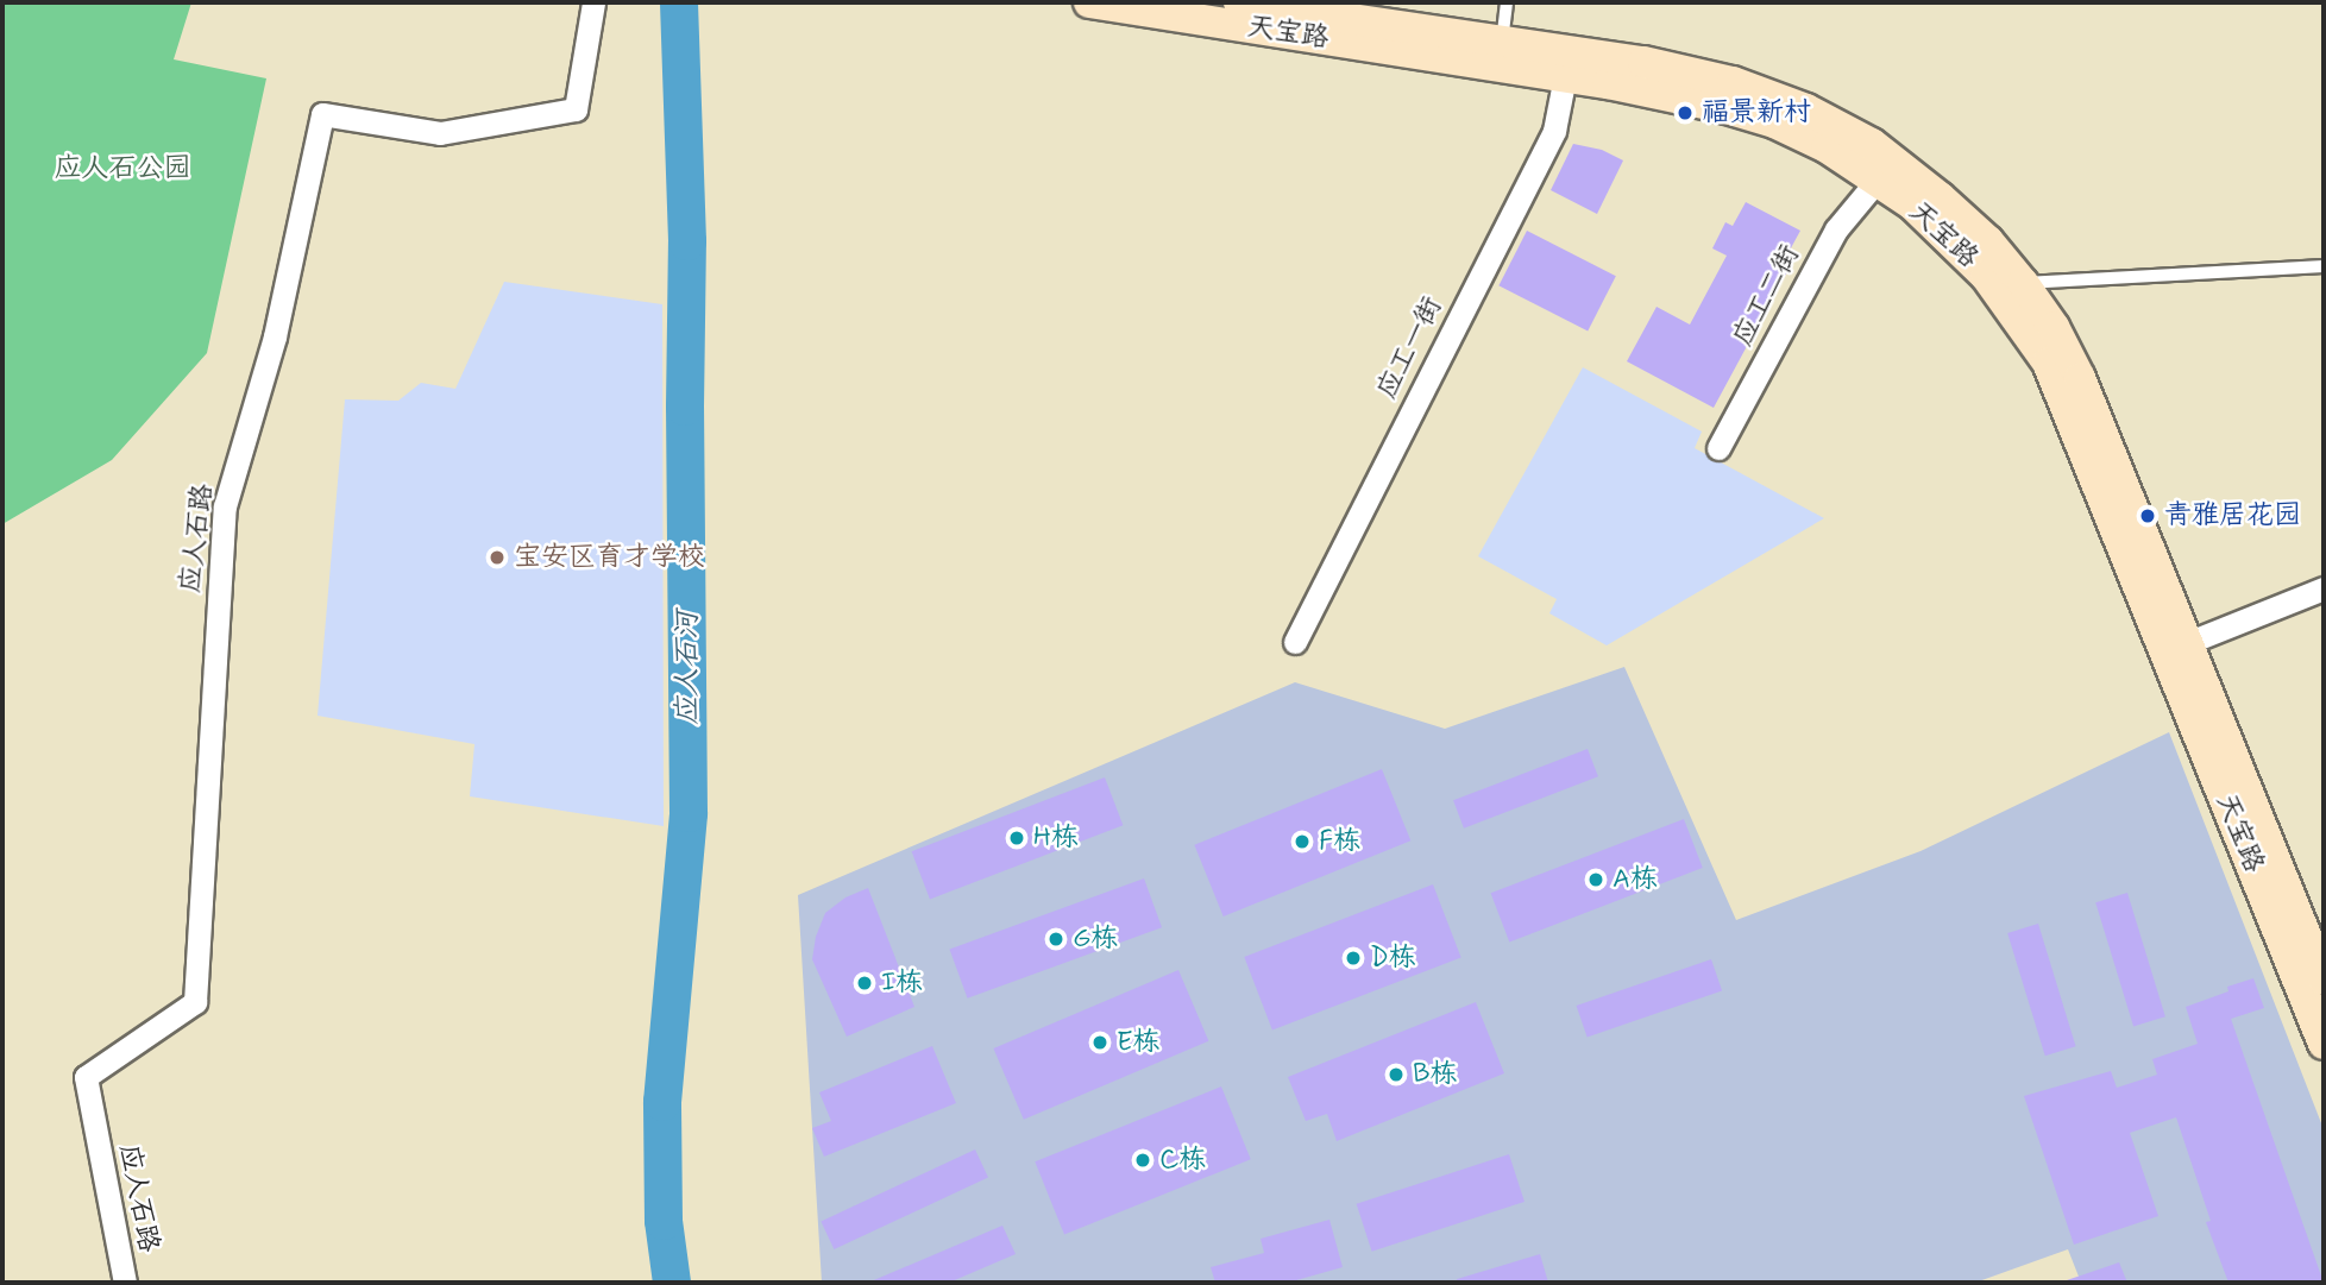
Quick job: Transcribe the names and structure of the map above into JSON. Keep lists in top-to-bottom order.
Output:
{
  "streets": {
    "street": [
      "天宝路",
      "应工二街",
      "应工一街",
      "应人石路"
    ]
  },
  "crossings": [
    ["天宝路", "应工二街"],
    ["天宝路", "应工一街"]
  ],
  "water": ["应人石河"],
  "parks": ["应人石公园"],
  "places": [
    "福景新村",
    "青雅居花园",
    "宝安区育才学校",
    "H栋",
    "F栋",
    "A栋",
    "G栋",
    "D栋",
    "I栋",
    "E栋",
    "B栋",
    "C栋"
  ]
}
